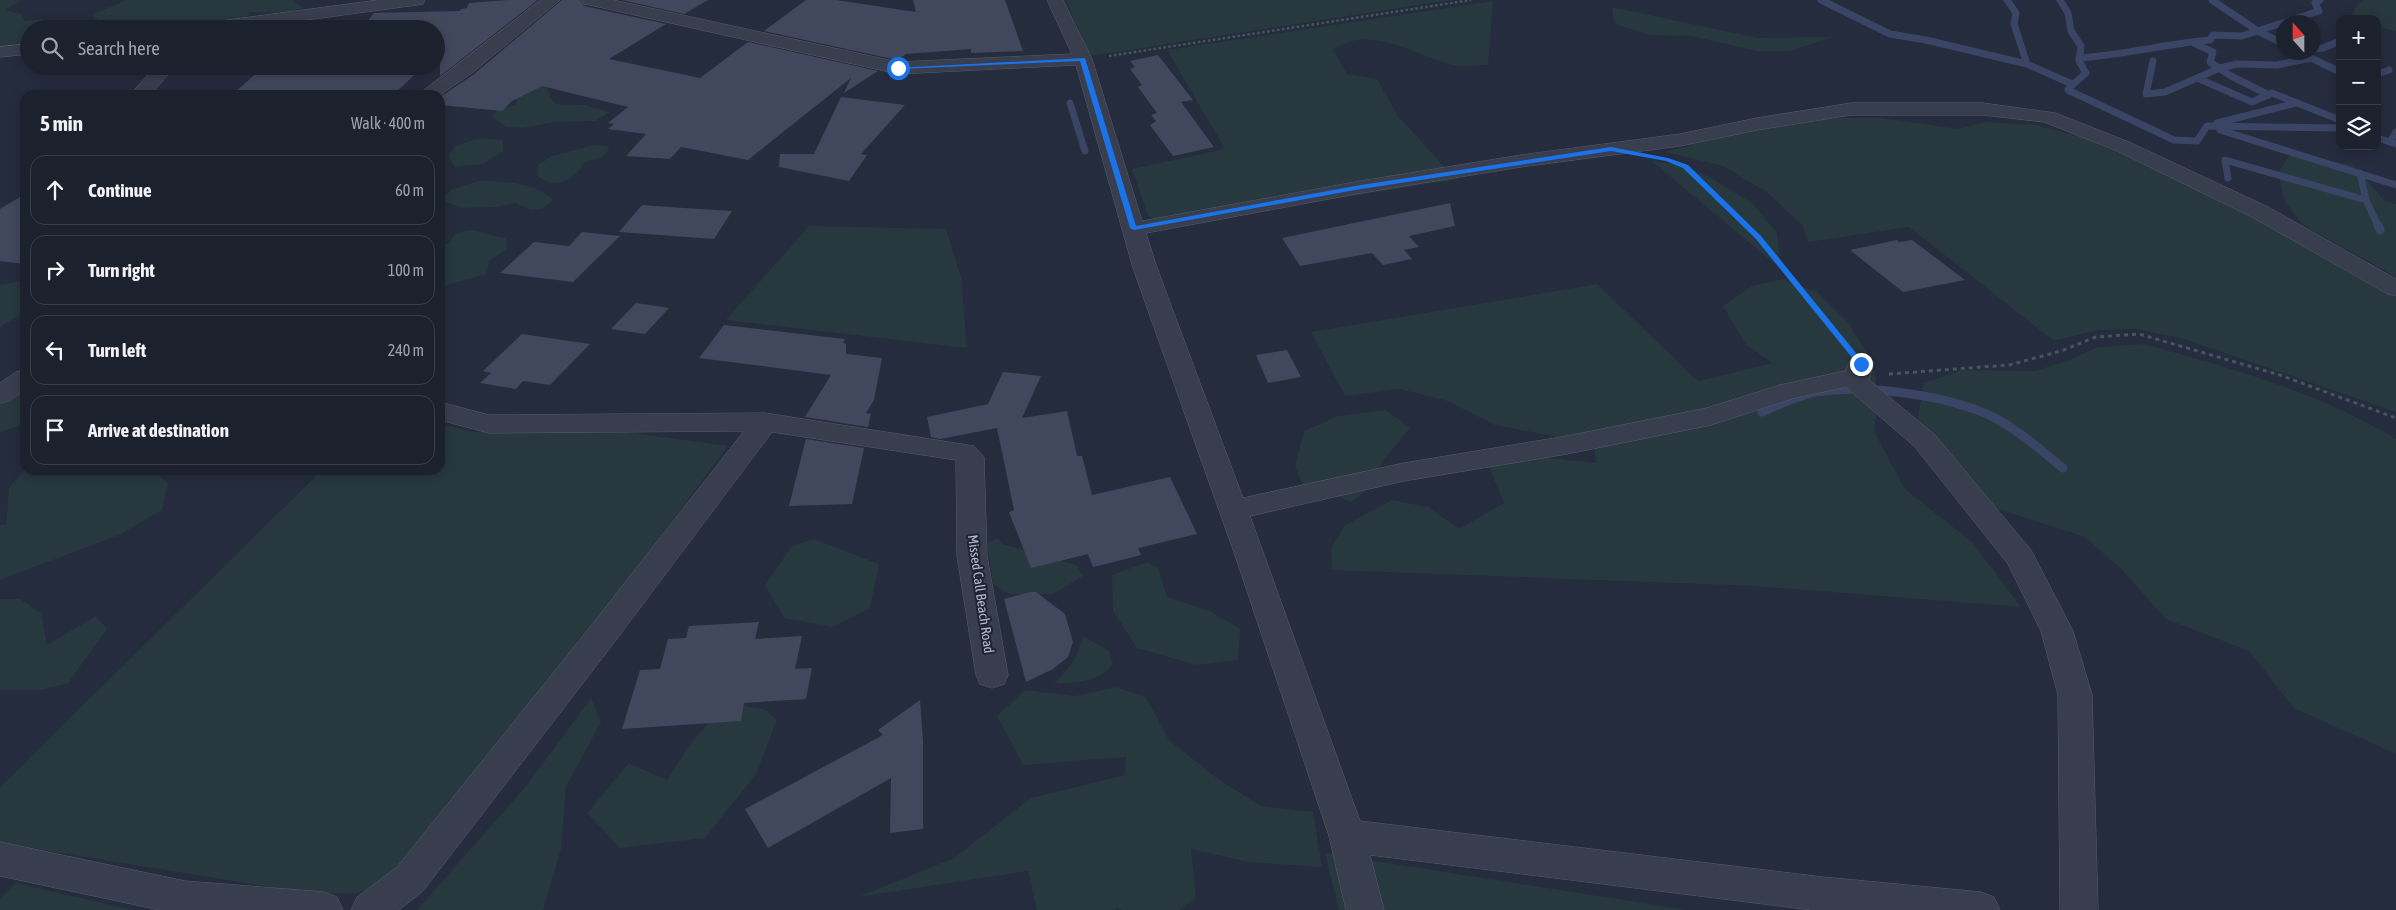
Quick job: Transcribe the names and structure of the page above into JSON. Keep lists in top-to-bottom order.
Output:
{
  "streets": {
    "street": ["Missed Call Beach Road"]
  },
  "north": "top",
  "page": {
    "map_buttons": ["+", "−"],
    "search": "Search here",
    "heading": ["5 min", "Walk · 400 m"],
    "list": [
      ["Continue", "60 m"],
      ["Turn right", "100 m"],
      ["Turn left", "240 m"],
      "Arrive at destination"
    ]
  }
}
